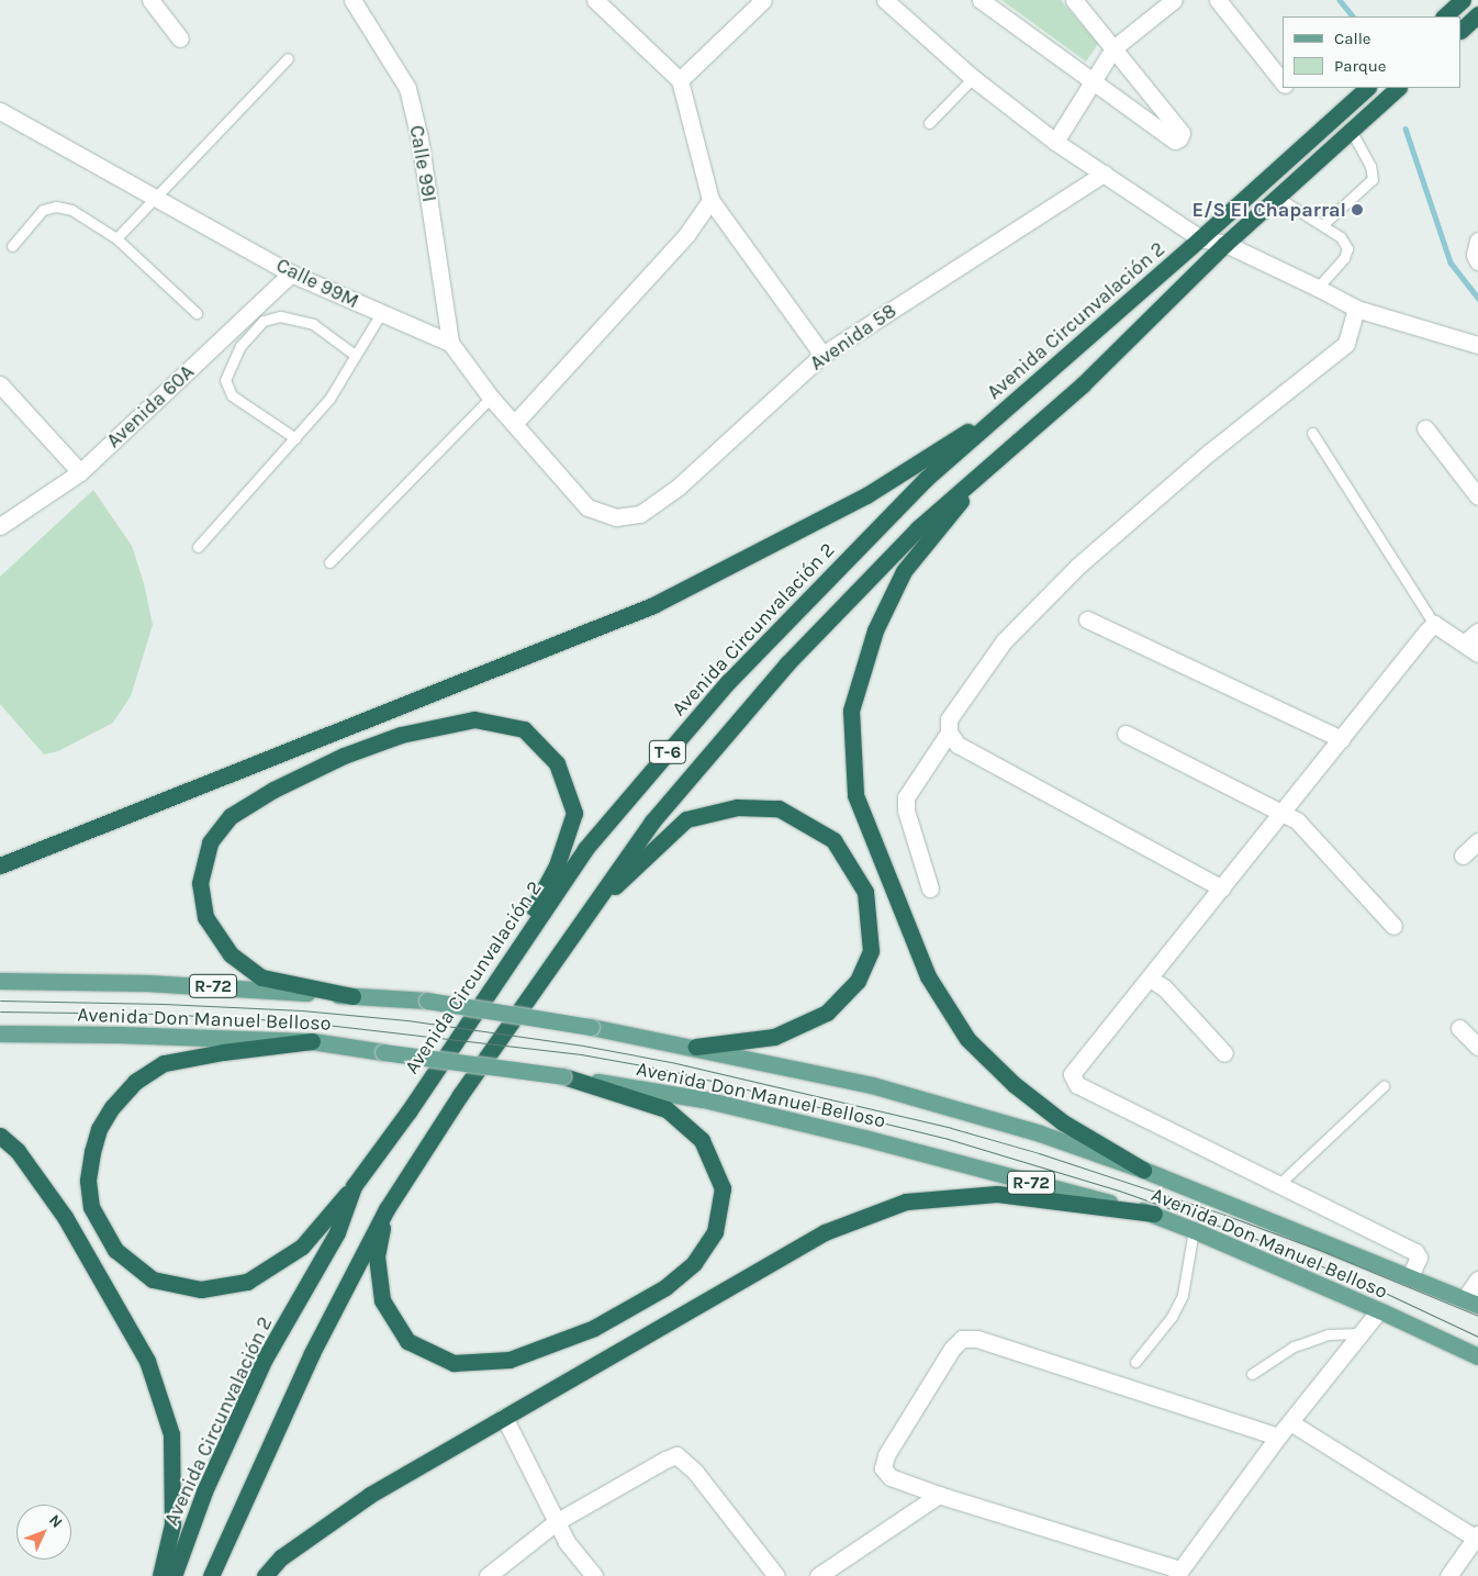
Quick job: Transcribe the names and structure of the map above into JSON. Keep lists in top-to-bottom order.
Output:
{
  "streets": {
    "highway": ["Avenida Circunvalación 2", "T-6"],
    "main road": ["R-72", "Avenida Don Manuel Belloso"],
    "street": [
      "Calle 99I",
      "Calle 99M",
      "Avenida 58",
      "Avenida 60A"
    ]
  },
  "crossings": [
    ["Calle 99I", "Calle 99M"],
    ["Calle 99M", "Avenida 60A"]
  ],
  "places": ["E/S El Chaparral"],
  "legend": ["Calle", "Parque"],
  "north": "top right"
}
